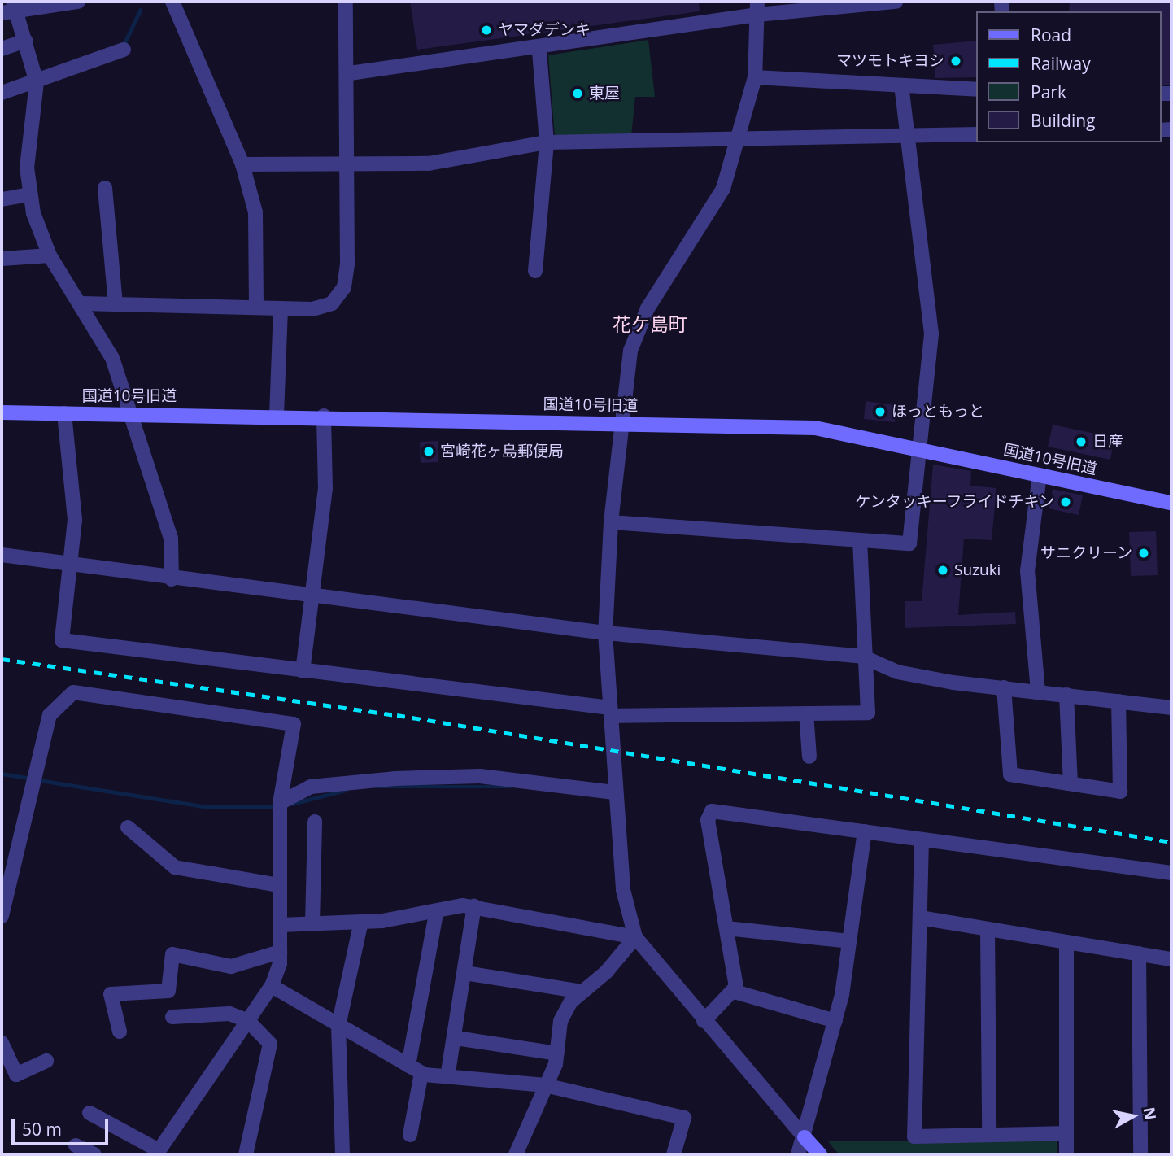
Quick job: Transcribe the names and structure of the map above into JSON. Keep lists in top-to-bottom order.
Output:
{
  "streets": {
    "street": ["国道10号旧道"]
  },
  "districts": ["花ケ島町"],
  "places": [
    "ヤマダデンキ",
    "マツモトキヨシ",
    "東屋",
    "ほっともっと",
    "日産",
    "宮崎花ヶ島郵便局",
    "ケンタッキーフライドチキン",
    "サニクリーン",
    "Suzuki"
  ],
  "legend": [
    "Road",
    "Railway",
    "Park",
    "Building"
  ],
  "scale_bar": "50 m",
  "north": "right"
}
